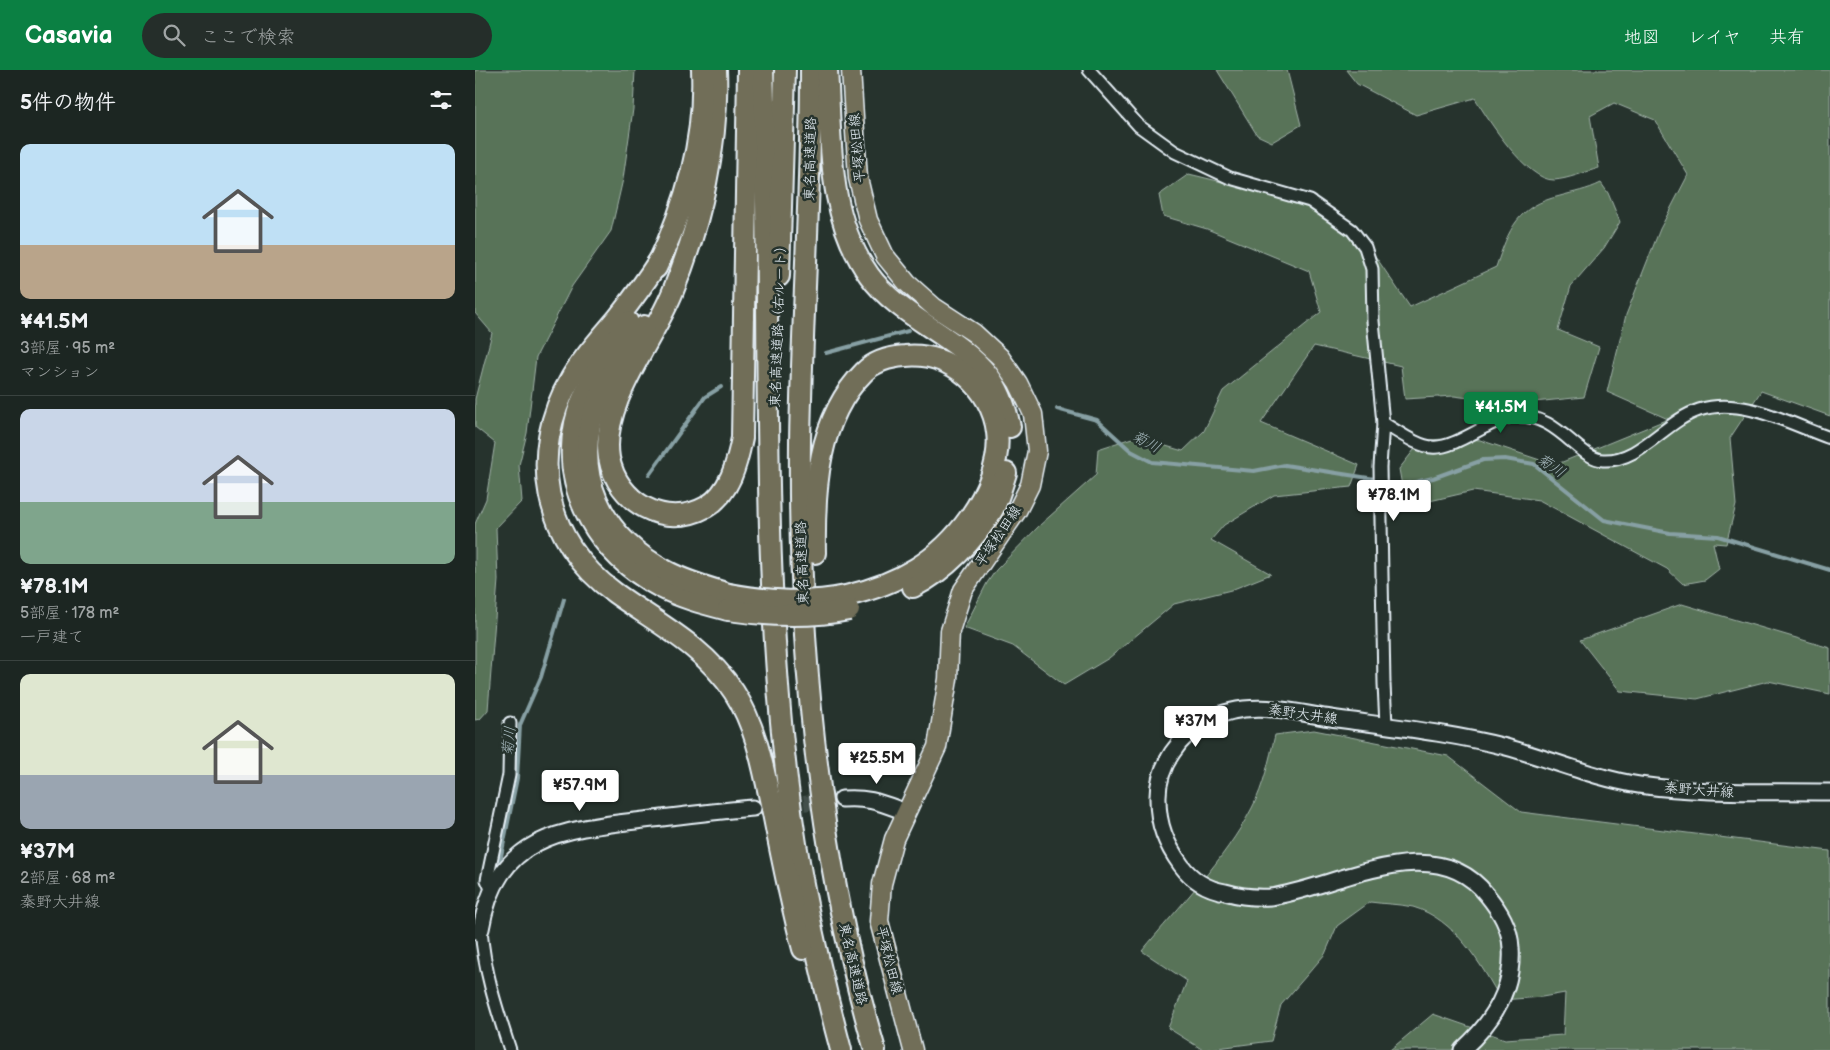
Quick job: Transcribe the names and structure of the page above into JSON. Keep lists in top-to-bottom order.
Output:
{
  "streets": {
    "highway": ["東名高速道路", "東名高速道路（右ルート）"],
    "main road": ["平塚松田線", "秦野大井線"]
  },
  "water": ["菊川"],
  "page": {
    "header": "Casavia",
    "search": "ここで検索",
    "nav": ["地図", "レイヤ", "共有"],
    "heading": "5件の物件",
    "list": [
      {
        "name": "¥41.5M",
        "note": "3部屋 · 95 m² · マンション"
      },
      {
        "name": "¥78.1M",
        "note": "5部屋 · 178 m² · 一戸建て"
      },
      {
        "name": "¥37M",
        "note": "2部屋 · 68 m² · 秦野大井線"
      }
    ],
    "price": [
      "¥41.5M",
      "¥78.1M",
      "¥37M",
      "¥25.5M",
      "¥57.9M"
    ]
  }
}
